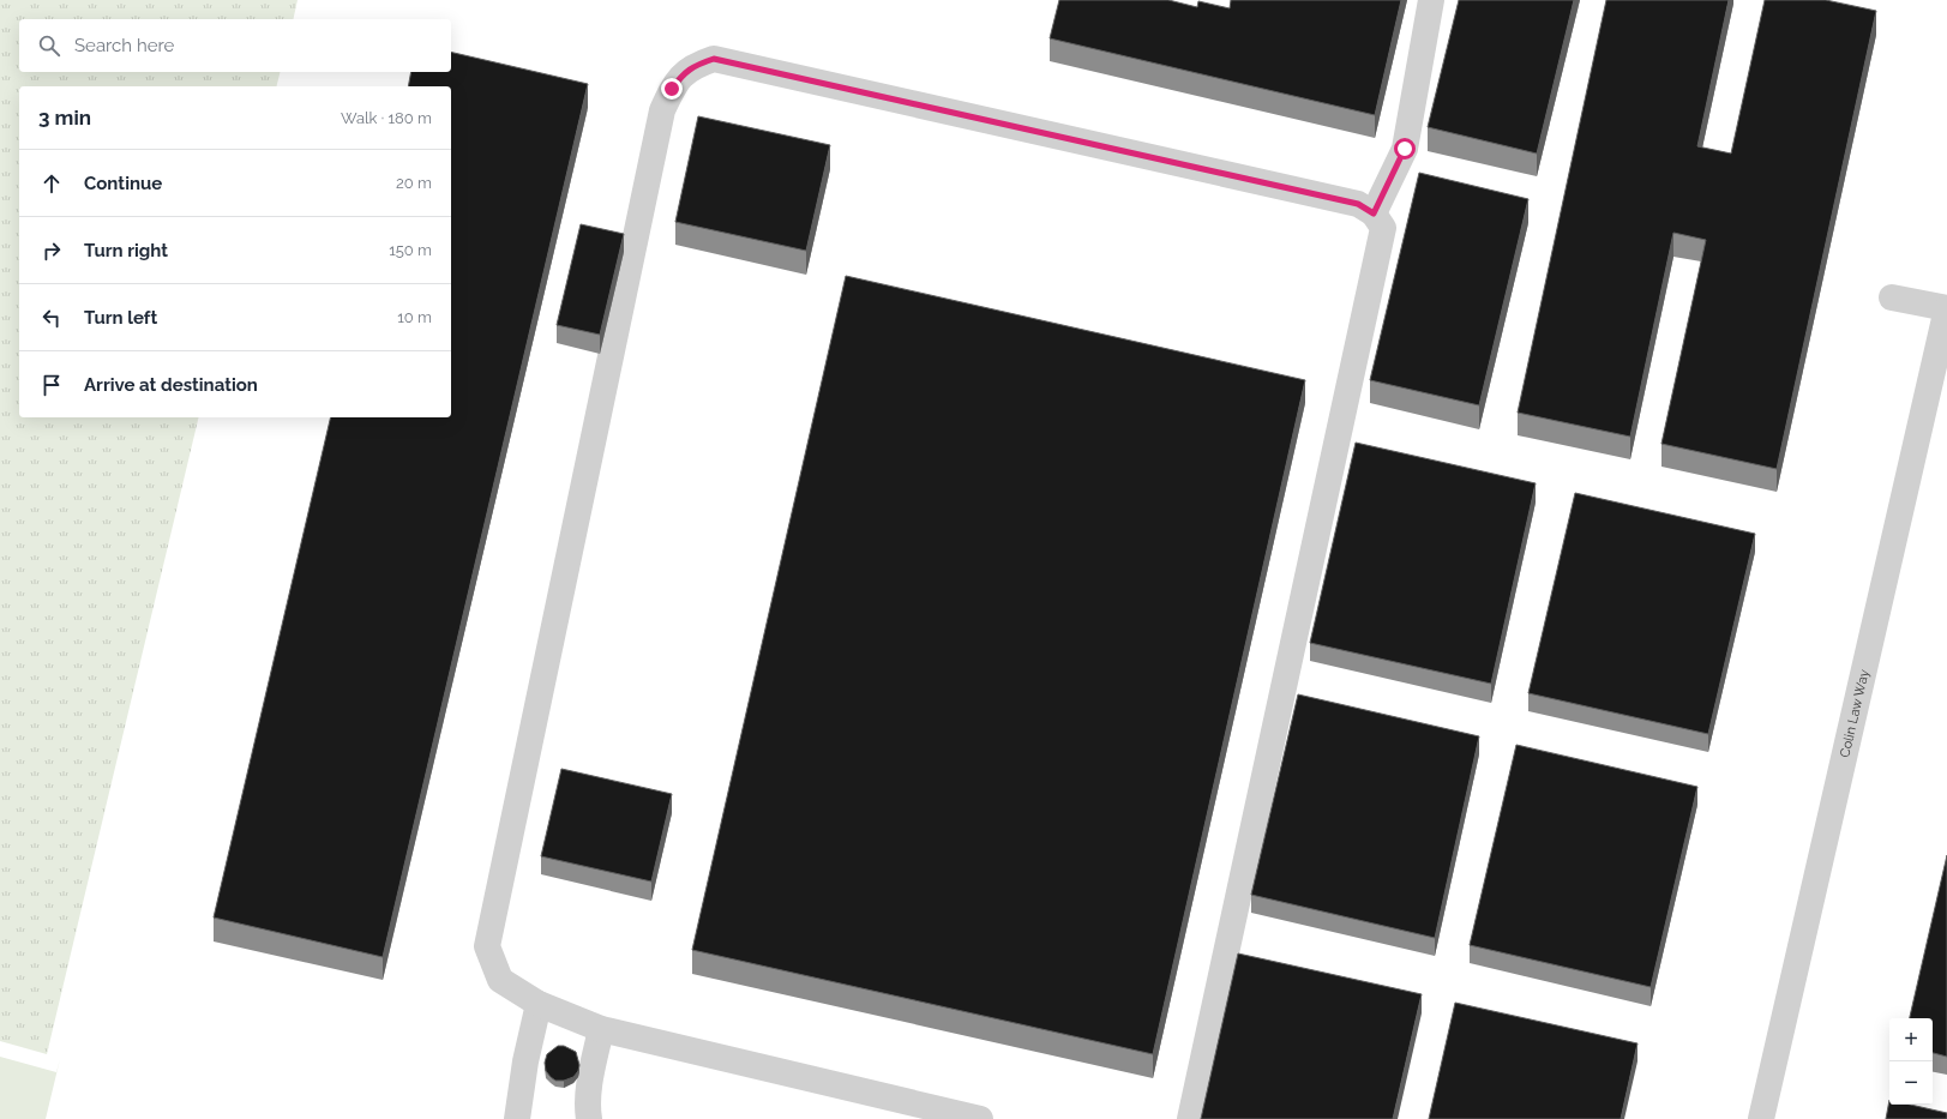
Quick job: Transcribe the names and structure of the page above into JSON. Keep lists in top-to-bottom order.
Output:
{
  "streets": {
    "street": ["Colin Law Way"]
  },
  "page": {
    "search": "Search here",
    "heading": ["3 min", "Walk · 180 m"],
    "list": [
      ["Continue", "20 m"],
      ["Turn right", "150 m"],
      ["Turn left", "10 m"],
      "Arrive at destination"
    ],
    "map_buttons": ["+", "−"]
  }
}
